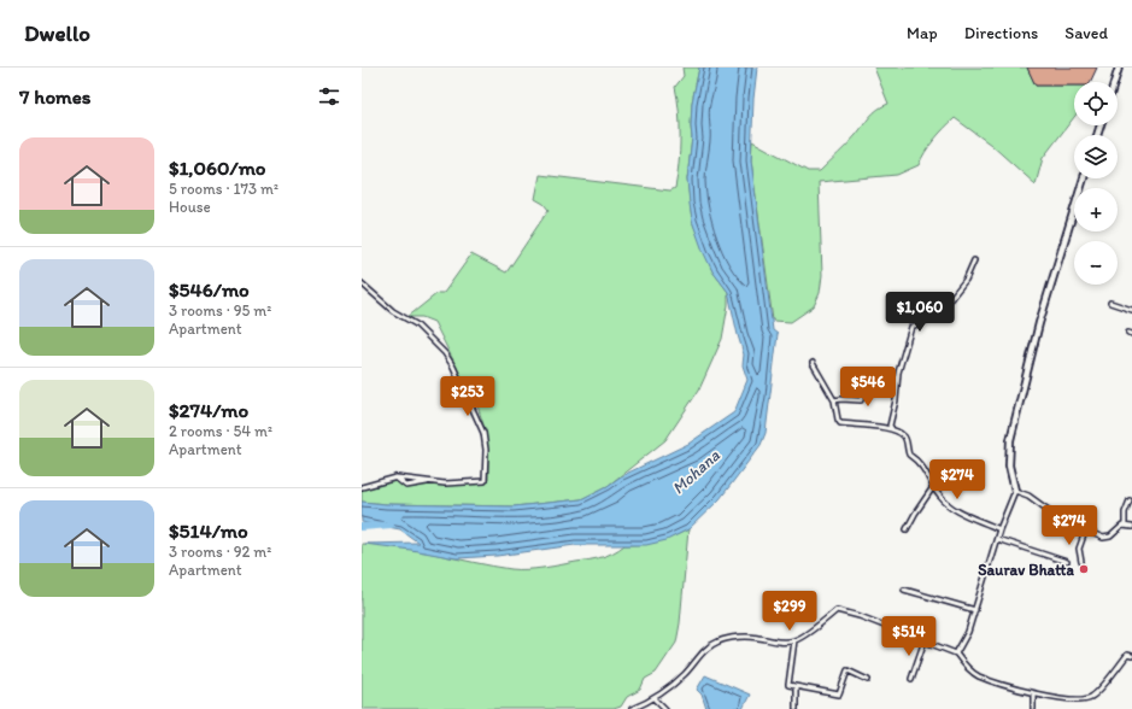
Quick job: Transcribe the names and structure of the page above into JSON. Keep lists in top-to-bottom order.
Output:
{
  "water": ["Mohana"],
  "places": ["Saurav Bhatta"],
  "page": {
    "header": "Dwello",
    "nav": ["Map", "Directions", "Saved"],
    "heading": "7 homes",
    "map_buttons": ["+", "−"],
    "list": [
      {
        "name": "$1,060/mo",
        "note": "5 rooms · 173 m² · House"
      },
      {
        "name": "$546/mo",
        "note": "3 rooms · 95 m² · Apartment"
      },
      {
        "name": "$274/mo",
        "note": "2 rooms · 54 m² · Apartment"
      },
      {
        "name": "$514/mo",
        "note": "3 rooms · 92 m² · Apartment"
      }
    ],
    "price": [
      "$1,060",
      "$546",
      "$253",
      "$274",
      "$274",
      "$299",
      "$514"
    ]
  }
}
